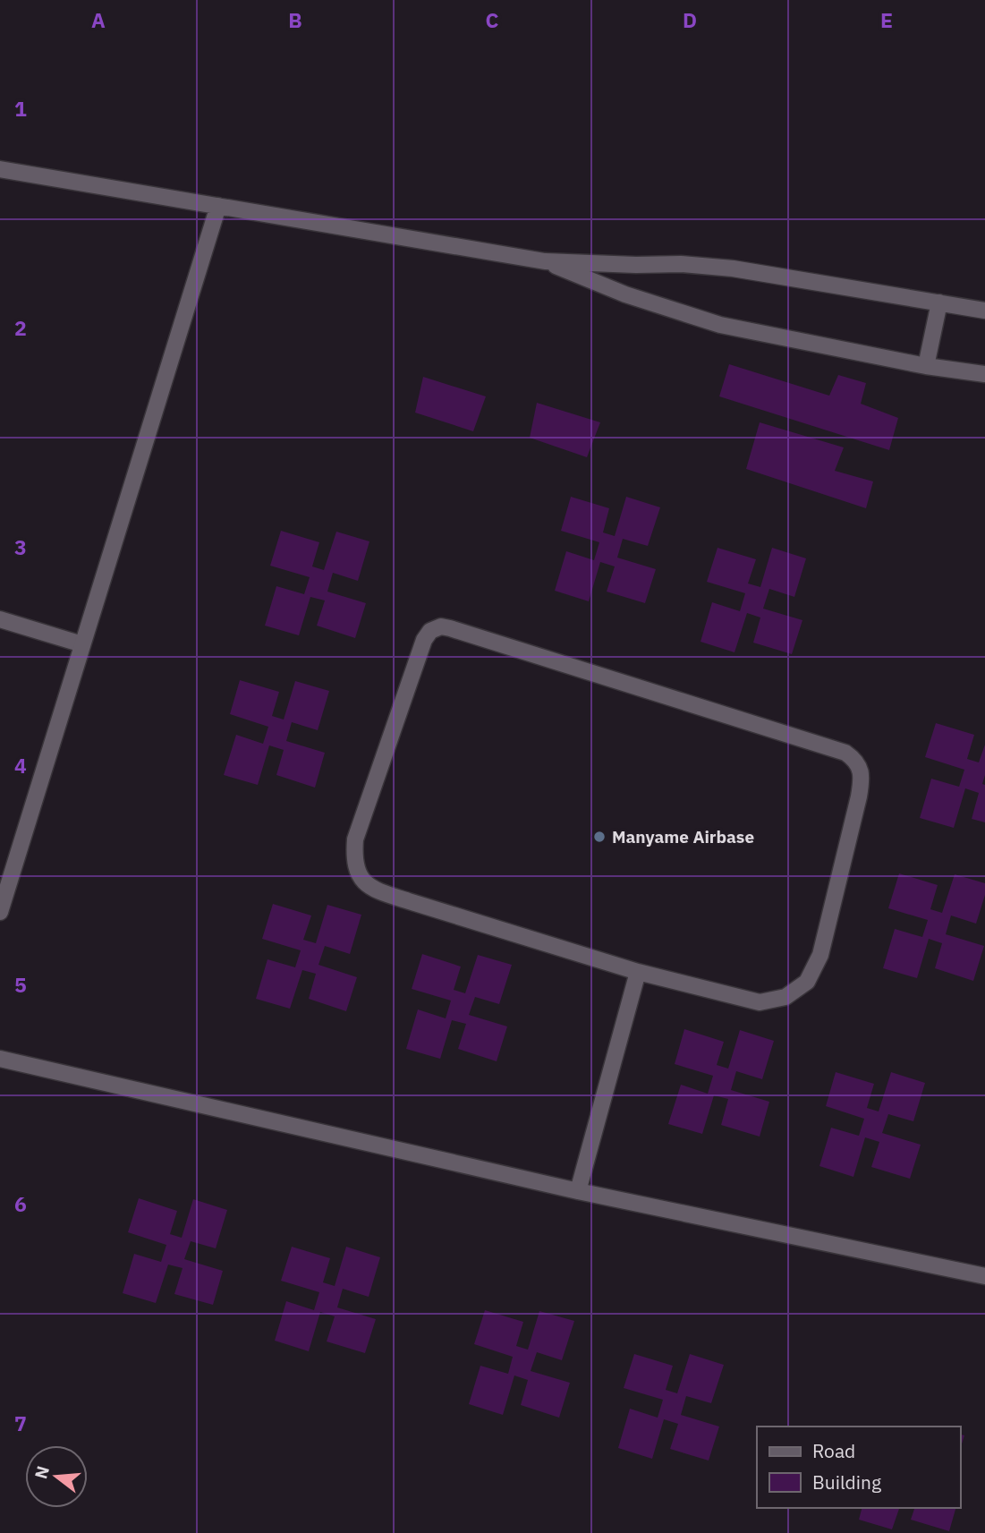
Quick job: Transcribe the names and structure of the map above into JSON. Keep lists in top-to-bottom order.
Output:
{
  "places": ["Manyame Airbase"],
  "legend": ["Road", "Building"],
  "north": "left",
  "grid": {
    "columns": [
      "A",
      "B",
      "C",
      "D",
      "E"
    ],
    "rows": [
      "1",
      "2",
      "3",
      "4",
      "5",
      "6",
      "7"
    ]
  }
}
